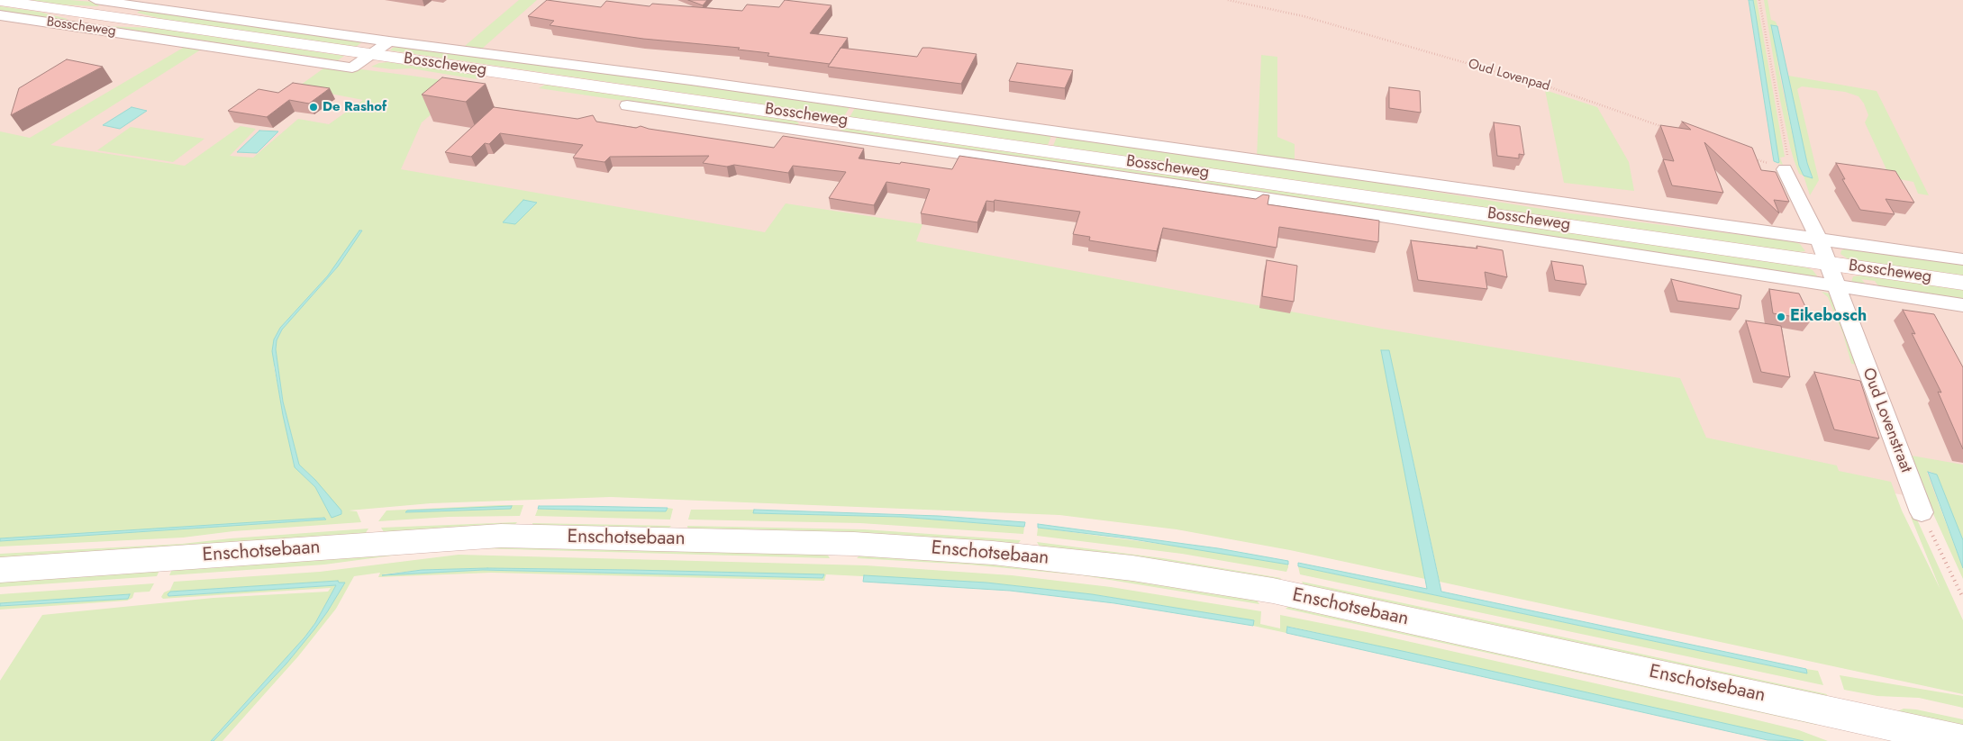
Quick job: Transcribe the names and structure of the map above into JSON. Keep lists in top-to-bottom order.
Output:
{
  "streets": {
    "main road": ["Bosscheweg", "Enschotsebaan"],
    "street": ["Oud Lovenstraat"],
    "path": ["Oud Lovenpad"]
  },
  "crossings": [
    ["Bosscheweg", "Oud Lovenstraat"]
  ],
  "places": ["De Rashof", "Eikebosch"]
}
